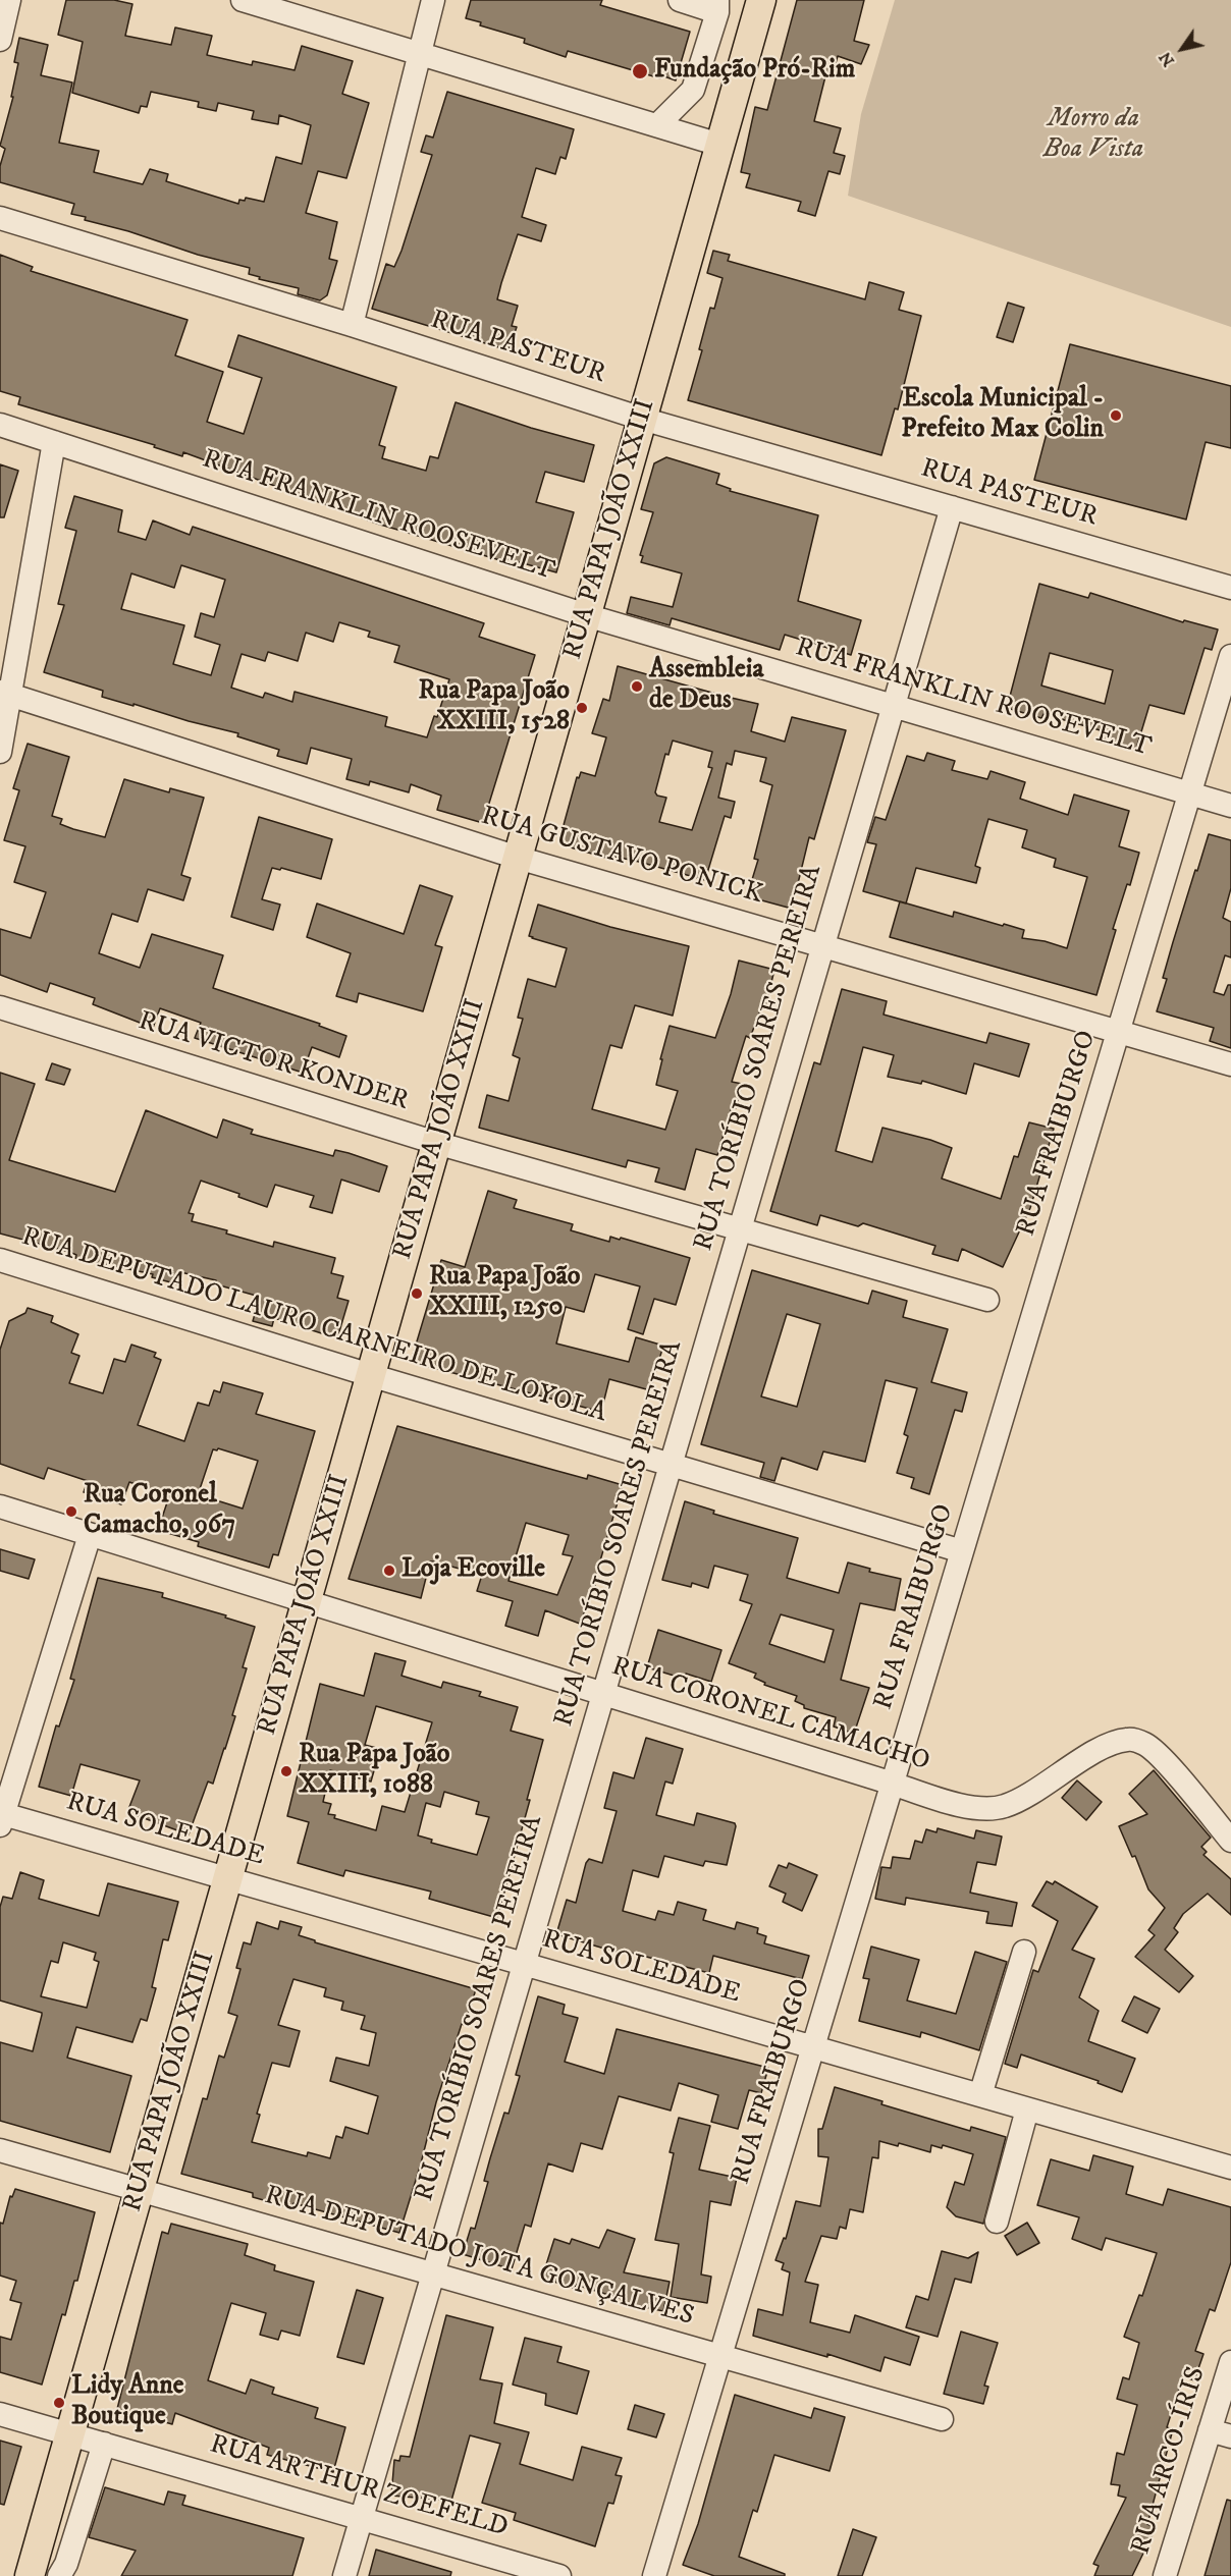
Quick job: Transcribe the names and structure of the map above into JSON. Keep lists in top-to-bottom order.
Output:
{
  "streets": {
    "main road": ["RUA PAPA JOÃO XXIII"],
    "street": [
      "RUA PASTEUR",
      "RUA FRANKLIN ROOSEVELT",
      "RUA GUSTAVO PONICK",
      "RUA TORÍBIO SOARES PEREIRA",
      "RUA VICTOR KONDER",
      "RUA FRAIBURGO",
      "RUA DEPUTADO LAURO CARNEIRO DE LOYOLA",
      "RUA CORONEL CAMACHO",
      "RUA SOLEDADE",
      "RUA DEPUTADO JOTA GONÇALVES",
      "RUA ARCO-ÍRIS",
      "RUA ARTHUR ZOEFELD"
    ]
  },
  "crossings": [
    ["RUA PASTEUR", "RUA PAPA JOÃO XXIII"],
    ["RUA PASTEUR", "RUA TORÍBIO SOARES PEREIRA"],
    ["RUA FRANKLIN ROOSEVELT", "RUA PAPA JOÃO XXIII"],
    ["RUA FRANKLIN ROOSEVELT", "RUA TORÍBIO SOARES PEREIRA"],
    ["RUA FRANKLIN ROOSEVELT", "RUA FRAIBURGO"],
    ["RUA PAPA JOÃO XXIII", "RUA GUSTAVO PONICK"],
    ["RUA PAPA JOÃO XXIII", "RUA VICTOR KONDER"],
    ["RUA PAPA JOÃO XXIII", "RUA DEPUTADO LAURO CARNEIRO DE LOYOLA"],
    ["RUA PAPA JOÃO XXIII", "RUA CORONEL CAMACHO"],
    ["RUA PAPA JOÃO XXIII", "RUA SOLEDADE"],
    ["RUA PAPA JOÃO XXIII", "RUA DEPUTADO JOTA GONÇALVES"],
    ["RUA PAPA JOÃO XXIII", "RUA ARTHUR ZOEFELD"],
    ["RUA GUSTAVO PONICK", "RUA TORÍBIO SOARES PEREIRA"],
    ["RUA GUSTAVO PONICK", "RUA FRAIBURGO"],
    ["RUA TORÍBIO SOARES PEREIRA", "RUA VICTOR KONDER"],
    ["RUA TORÍBIO SOARES PEREIRA", "RUA DEPUTADO LAURO CARNEIRO DE LOYOLA"],
    ["RUA TORÍBIO SOARES PEREIRA", "RUA CORONEL CAMACHO"],
    ["RUA TORÍBIO SOARES PEREIRA", "RUA SOLEDADE"],
    ["RUA TORÍBIO SOARES PEREIRA", "RUA DEPUTADO JOTA GONÇALVES"],
    ["RUA TORÍBIO SOARES PEREIRA", "RUA ARTHUR ZOEFELD"],
    ["RUA FRAIBURGO", "RUA DEPUTADO LAURO CARNEIRO DE LOYOLA"],
    ["RUA FRAIBURGO", "RUA CORONEL CAMACHO"],
    ["RUA FRAIBURGO", "RUA SOLEDADE"],
    ["RUA FRAIBURGO", "RUA DEPUTADO JOTA GONÇALVES"]
  ],
  "parks": ["Morro da Boa Vista"],
  "places": [
    "Fundação Pró-Rim",
    "Escola Municipal - Prefeito Max Colin",
    "Assembleia de Deus",
    "Rua Papa João XXIII, 1528",
    "Rua Papa João XXIII, 1250",
    "Rua Coronel Camacho, 967",
    "Loja Ecoville",
    "Rua Papa João XXIII, 1088",
    "Lidy Anne Boutique"
  ],
  "north": "bottom left"
}
